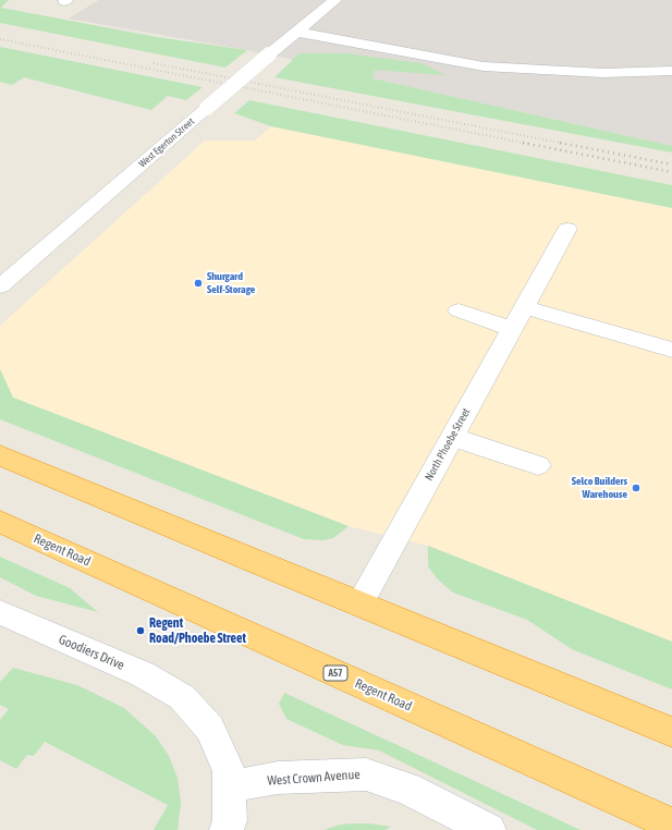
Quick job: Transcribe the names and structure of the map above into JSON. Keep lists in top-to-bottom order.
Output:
{
  "streets": {
    "highway": ["Regent Road", "A57"],
    "street": [
      "West Egerton Street",
      "North Phoebe Street",
      "Goodiers Drive",
      "West Crown Avenue"
    ]
  },
  "crossings": [
    ["Goodiers Drive", "West Crown Avenue"]
  ],
  "places": ["Shurgard Self-Storage", "Selco Builders Warehouse", "Regent Road/Phoebe Street"]
}
